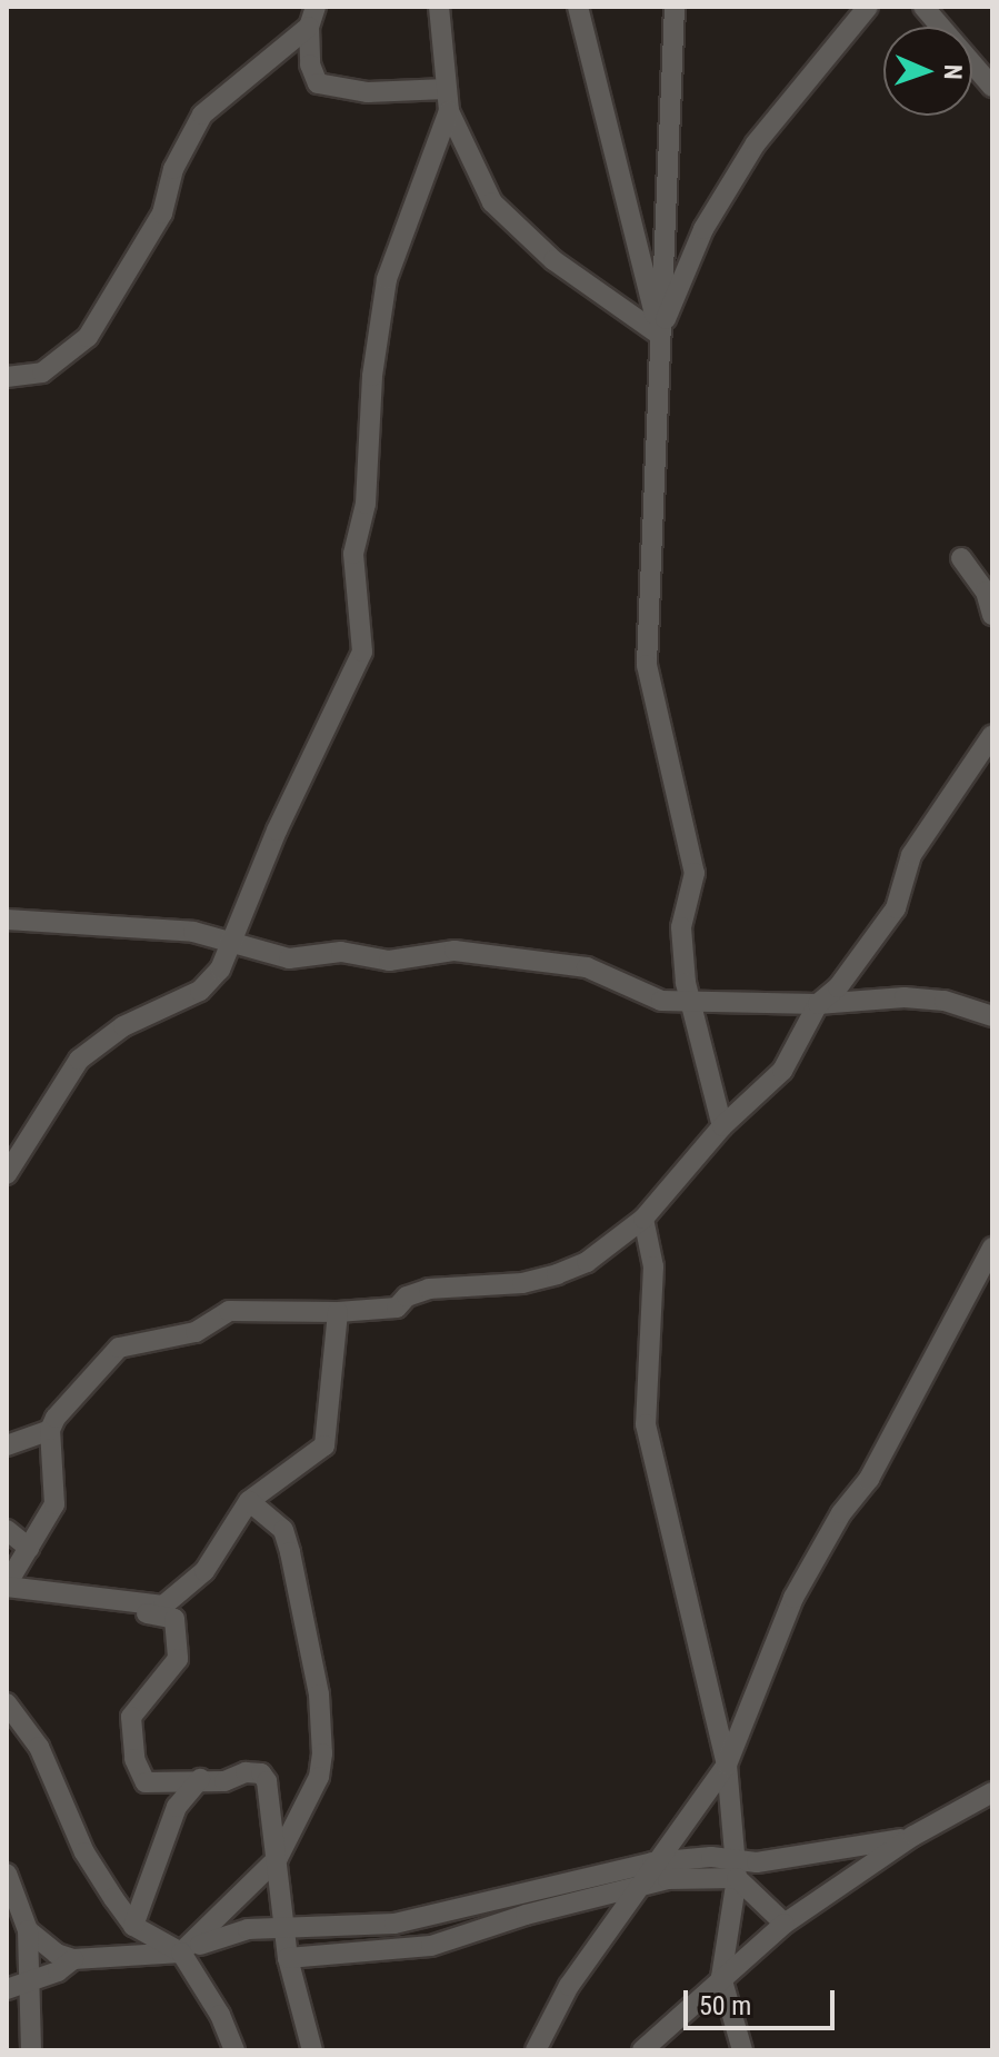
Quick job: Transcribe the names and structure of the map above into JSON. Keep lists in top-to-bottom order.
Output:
{
  "scale_bar": "50 m",
  "north": "right"
}
